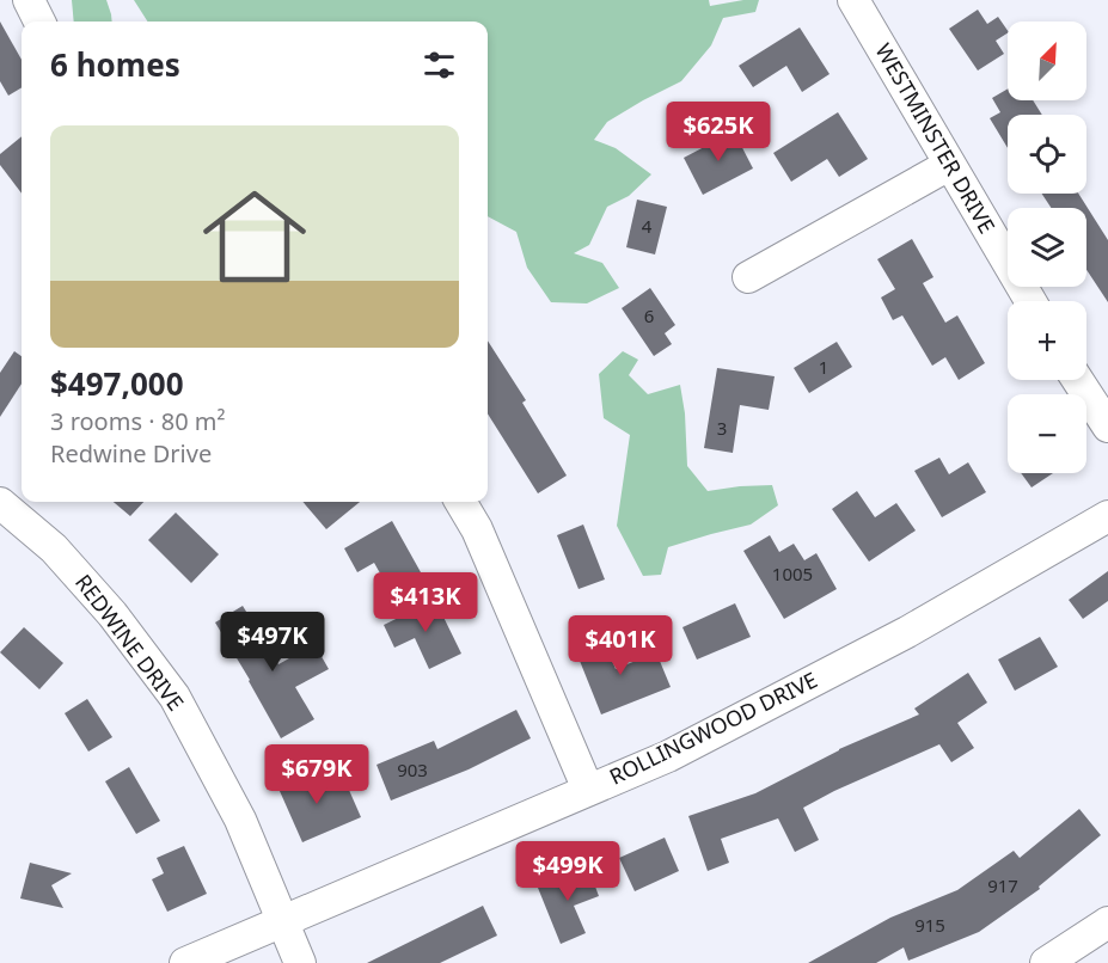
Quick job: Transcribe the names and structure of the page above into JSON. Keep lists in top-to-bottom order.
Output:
{
  "streets": {
    "street": ["WESTMINSTER DRIVE", "REDWINE DRIVE", "ROLLINGWOOD DRIVE"]
  },
  "crossings": [
    ["REDWINE DRIVE", "ROLLINGWOOD DRIVE"]
  ],
  "house_numbers": [
    "4",
    "6",
    "1",
    "3",
    "1005",
    "903",
    "917",
    "915"
  ],
  "north": "top right",
  "page": {
    "map_buttons": ["+", "−"],
    "heading": "6 homes",
    "price": [
      "$625K",
      "$413K",
      "$497K",
      "$401K",
      "$679K",
      "$499K"
    ],
    "list": [
      {
        "name": "$497,000",
        "note": "3 rooms · 80 m² · Redwine Drive"
      }
    ]
  }
}
